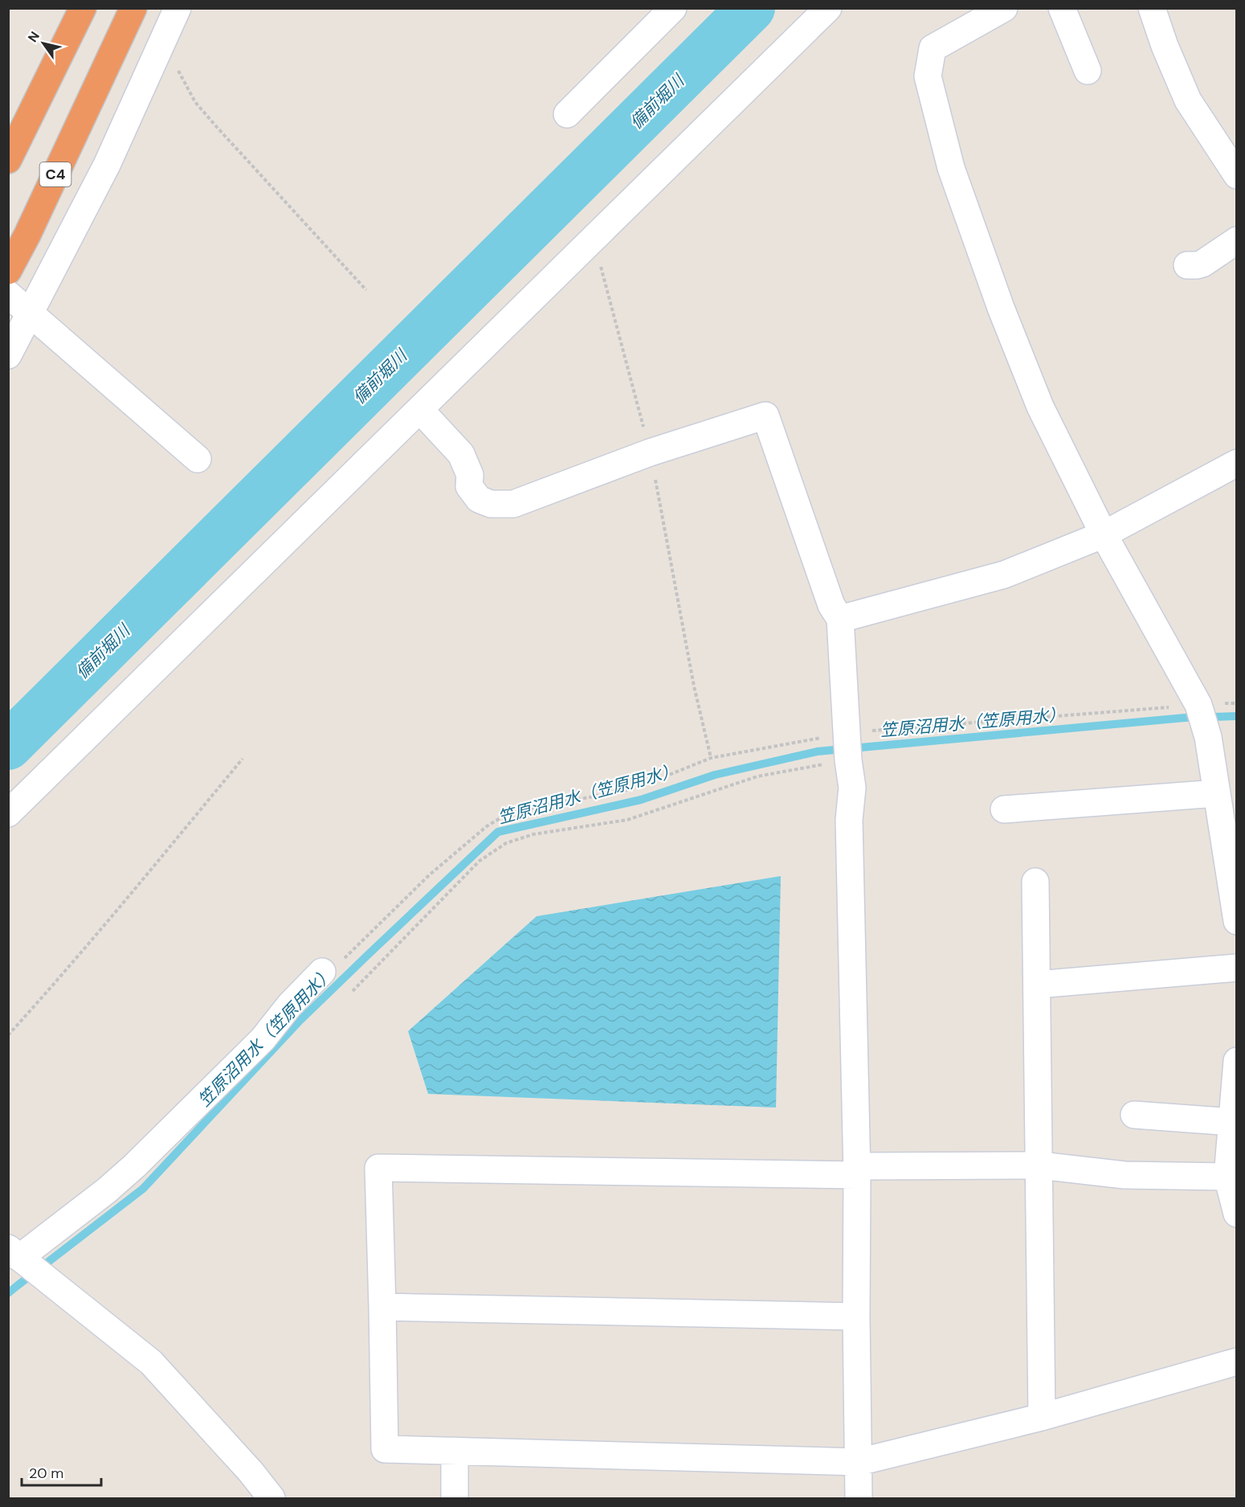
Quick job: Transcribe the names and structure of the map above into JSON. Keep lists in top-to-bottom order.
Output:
{
  "streets": {
    "highway": ["C4"]
  },
  "water": ["備前堀川", "笠原沼用水（笠原用水）"],
  "scale_bar": "20 m",
  "north": "top left"
}
